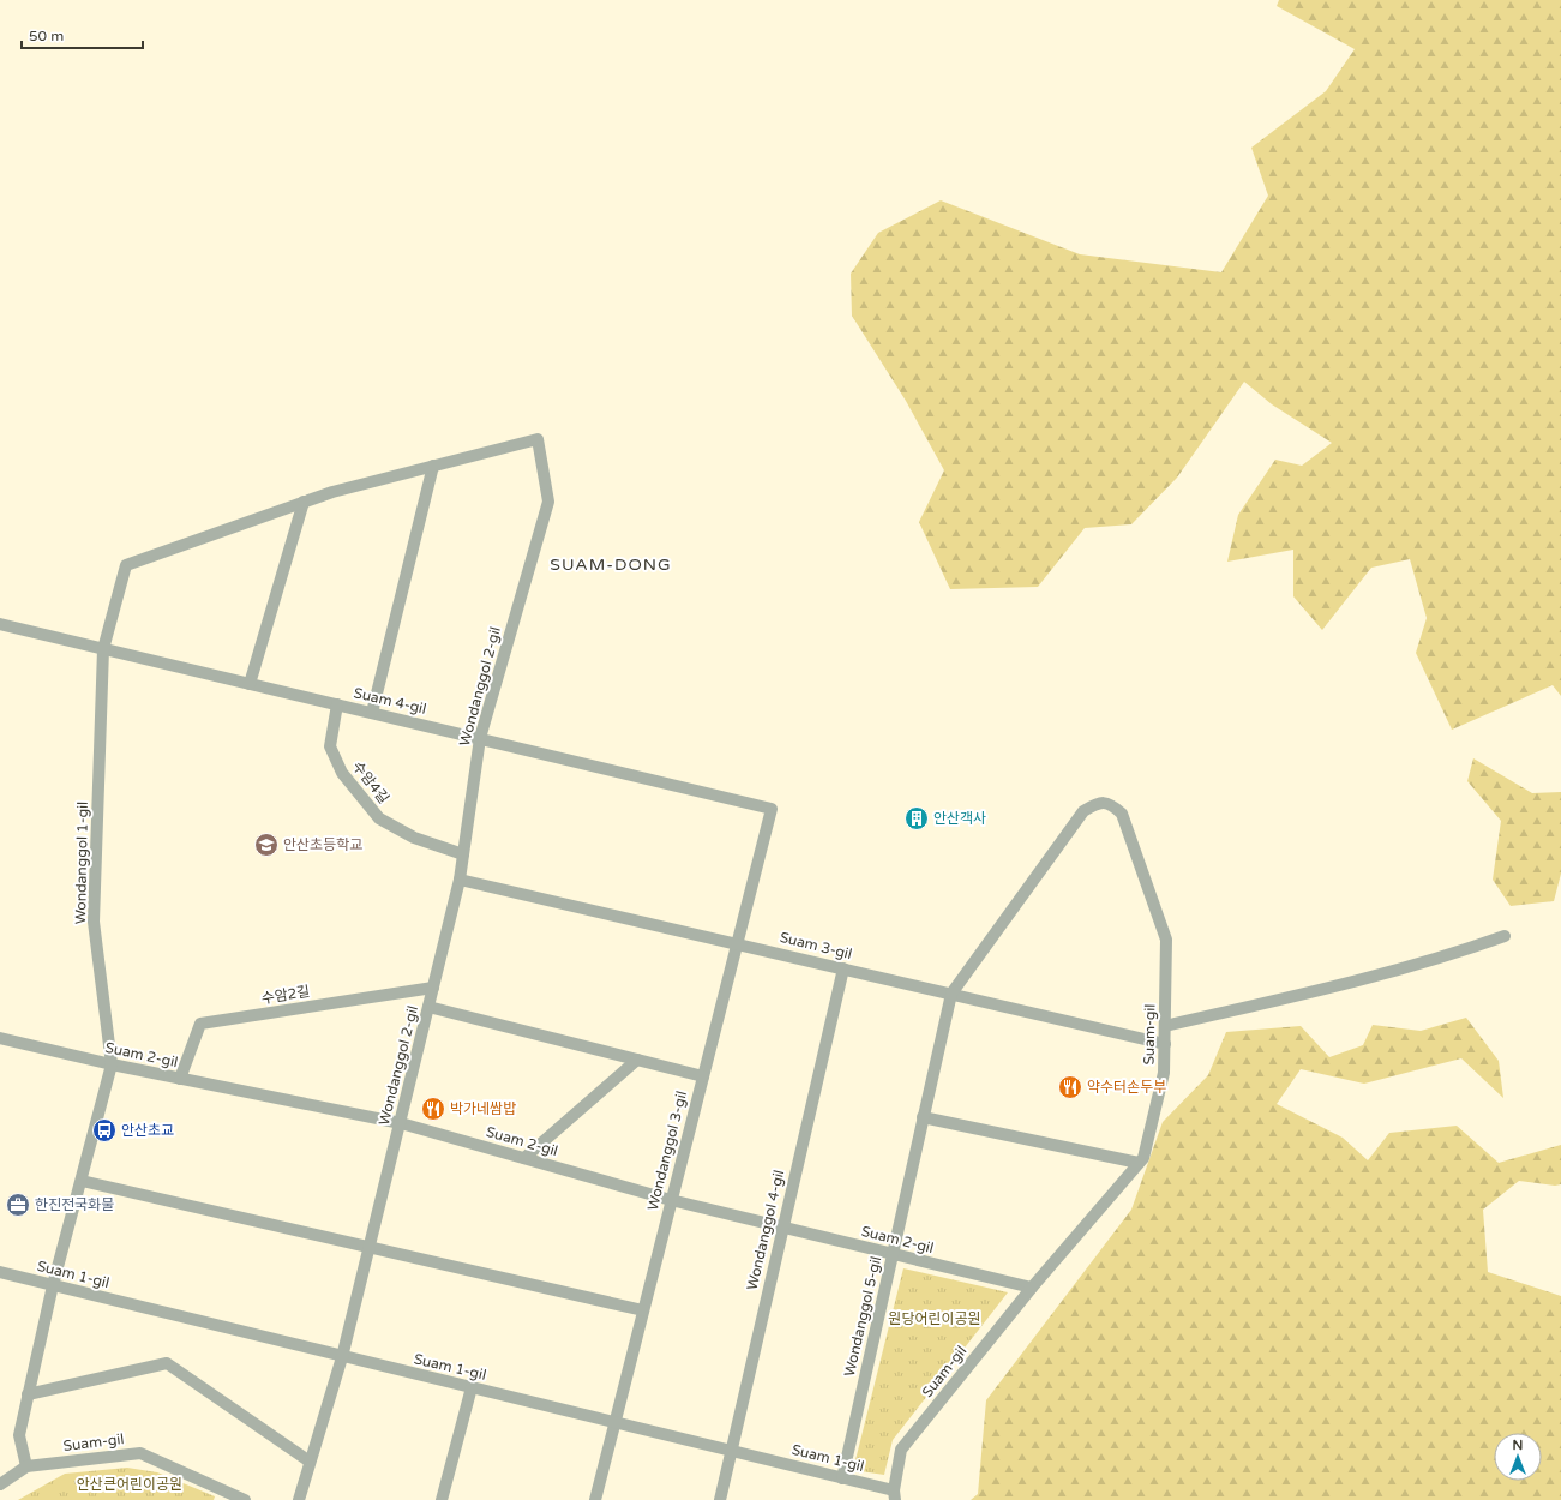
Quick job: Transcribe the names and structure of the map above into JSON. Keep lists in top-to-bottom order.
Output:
{
  "streets": {
    "street": [
      "Wondanggol 2-gil",
      "Suam 4-gil",
      "수암4길",
      "Wondanggol 1-gil",
      "Suam 3-gil",
      "수암2길",
      "Suam-gil",
      "Suam 2-gil",
      "Wondanggol 3-gil",
      "Wondanggol 4-gil",
      "Suam 1-gil",
      "Wondanggol 5-gil"
    ]
  },
  "crossings": [
    ["Wondanggol 2-gil", "Suam 4-gil"],
    ["Wondanggol 2-gil", "수암4길"],
    ["Wondanggol 2-gil", "Wondanggol 1-gil"],
    ["Wondanggol 2-gil", "Suam 3-gil"],
    ["Wondanggol 2-gil", "수암2길"],
    ["Wondanggol 2-gil", "Suam 2-gil"],
    ["Wondanggol 2-gil", "Suam 1-gil"],
    ["Suam 4-gil", "수암4길"],
    ["Suam 4-gil", "Wondanggol 1-gil"],
    ["Suam 4-gil", "Wondanggol 3-gil"],
    ["Wondanggol 1-gil", "Suam-gil"],
    ["Wondanggol 1-gil", "Suam 2-gil"],
    ["Wondanggol 1-gil", "Suam 1-gil"],
    ["Suam 3-gil", "Suam-gil"],
    ["Suam 3-gil", "Wondanggol 3-gil"],
    ["Suam 3-gil", "Wondanggol 4-gil"],
    ["Suam 3-gil", "Wondanggol 5-gil"],
    ["수암2길", "Suam 2-gil"],
    ["Suam-gil", "Suam 2-gil"],
    ["Suam-gil", "Suam 1-gil"],
    ["Suam-gil", "Wondanggol 5-gil"],
    ["Suam 2-gil", "Wondanggol 3-gil"],
    ["Suam 2-gil", "Wondanggol 4-gil"],
    ["Suam 2-gil", "Wondanggol 5-gil"],
    ["Wondanggol 3-gil", "Suam 1-gil"],
    ["Wondanggol 4-gil", "Suam 1-gil"],
    ["Suam 1-gil", "Wondanggol 5-gil"]
  ],
  "districts": ["SUAM-DONG"],
  "parks": ["원당어린이공원", "안산큰어린이공원"],
  "places": {
    "building": ["안산객사"],
    "school or university": ["안산초등학교"],
    "restaurant": ["약수터손두부", "박가네쌈밥"],
    "bus stop": ["안산초교"],
    "office": ["한진전국화물"]
  },
  "scale_bar": "50 m",
  "north": "top"
}
